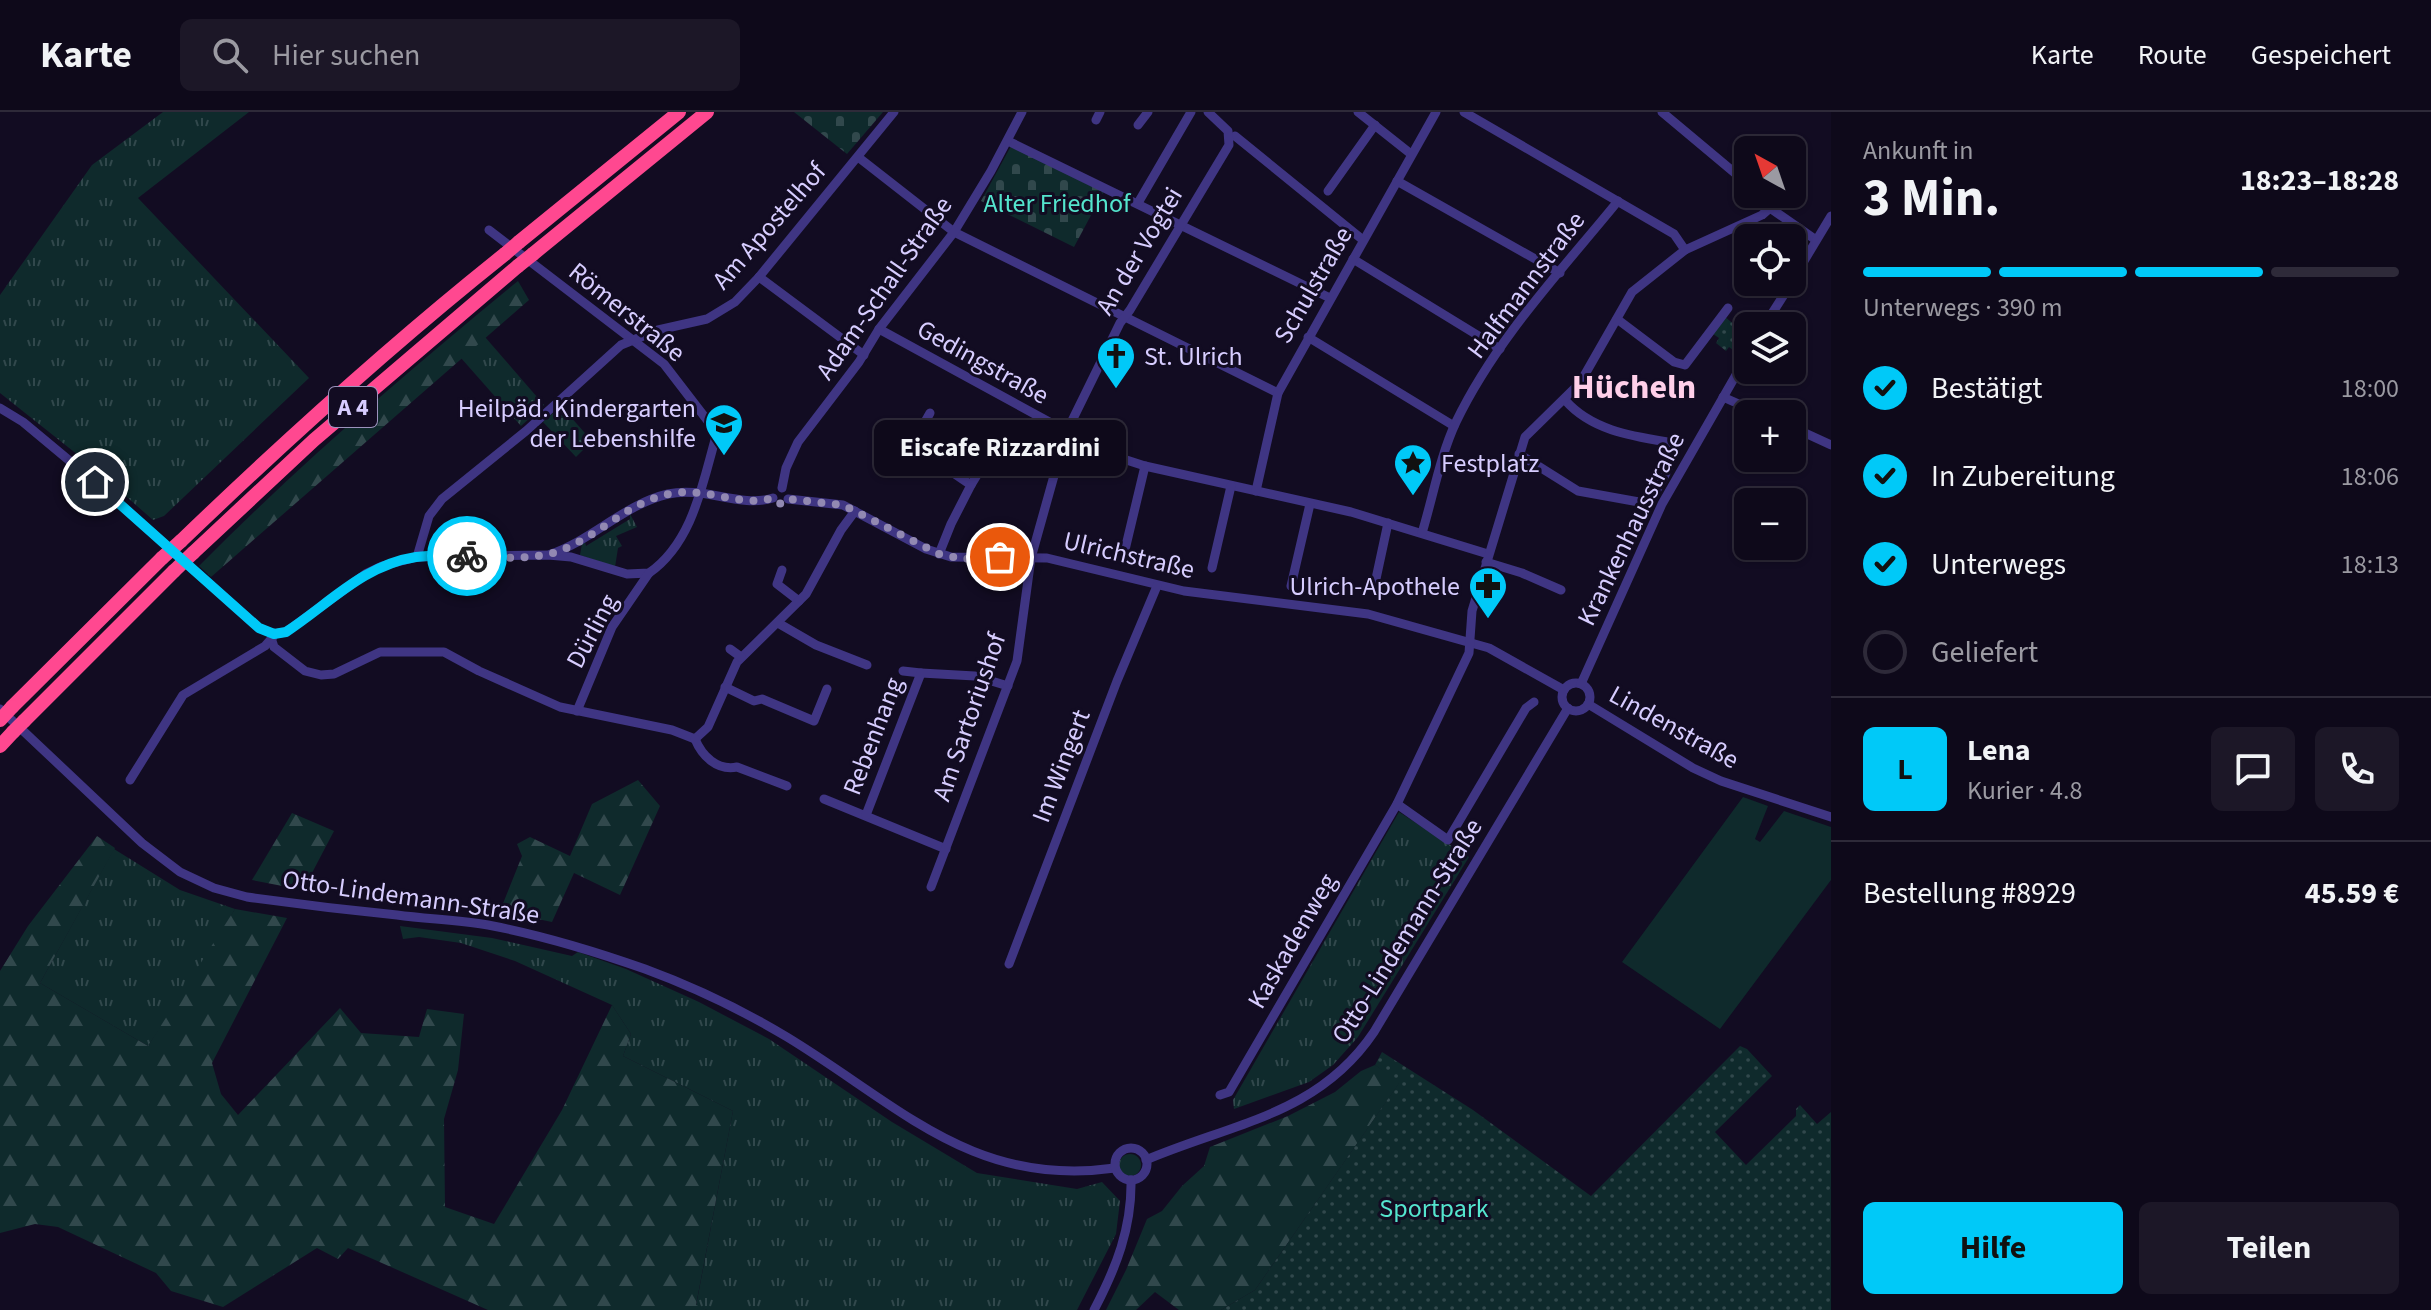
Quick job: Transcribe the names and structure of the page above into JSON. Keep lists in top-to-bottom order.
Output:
{
  "streets": {
    "highway": ["A 4"],
    "street": [
      "Am Apostelhof",
      "An der Vogtei",
      "Schulstraße",
      "Halfmannstraße",
      "Adam-Schall-Straße",
      "Römerstraße",
      "Gedingstraße",
      "Krankenhausstraße",
      "Ulrichstraße",
      "Dürling",
      "Am Sartoriushof",
      "Lindenstraße",
      "Rebenhang",
      "Im Wingert",
      "Otto-Lindemann-Straße",
      "Kaskadenweg"
    ]
  },
  "crossings": [
    ["Am Apostelhof", "Römerstraße"],
    ["An der Vogtei", "Gedingstraße"],
    ["An der Vogtei", "Ulrichstraße"],
    ["An der Vogtei", "Am Sartoriushof"],
    ["Schulstraße", "Gedingstraße"],
    ["Halfmannstraße", "Gedingstraße"],
    ["Adam-Schall-Straße", "Gedingstraße"],
    ["Adam-Schall-Straße", "Ulrichstraße"],
    ["Gedingstraße", "Kaskadenweg"],
    ["A 4", "Otto-Lindemann-Straße"],
    ["Krankenhausstraße", "Lindenstraße"],
    ["Krankenhausstraße", "Otto-Lindemann-Straße"],
    ["Ulrichstraße", "Am Sartoriushof"],
    ["Ulrichstraße", "Im Wingert"],
    ["Ulrichstraße", "Kaskadenweg"],
    ["Am Sartoriushof", "Rebenhang"],
    ["Lindenstraße", "Otto-Lindemann-Straße"]
  ],
  "districts": ["Hücheln"],
  "parks": ["Alter Friedhof", "Sportpark"],
  "places": {
    "church": ["St. Ulrich"],
    "school or university": ["Heilpäd. Kindergarten der Lebenshilfe"],
    "place": ["Festplatz"],
    "other": ["Eiscafe Rizzardini"],
    "pharmacy": ["Ulrich-Apothele"]
  },
  "north": "top left",
  "page": {
    "header": "Karte",
    "search": "Hier suchen",
    "nav": ["Karte", "Route", "Gespeichert"],
    "heading": ["3 Min.", "Ankunft in", "18:23–18:28"],
    "panel": [
      "Lena",
      "Kurier · 4.8",
      "Bestellung #8929",
      "45.59 €"
    ],
    "map_buttons": ["+", "−"],
    "bar": "Unterwegs · 390 m",
    "list": [
      ["Bestätigt", "18:00"],
      ["In Zubereitung", "18:06"],
      ["Unterwegs", "18:13"],
      "Geliefert"
    ],
    "bubble": "Eiscafe Rizzardini",
    "round": "L",
    "buttons": ["Hilfe", "Teilen"]
  }
}
